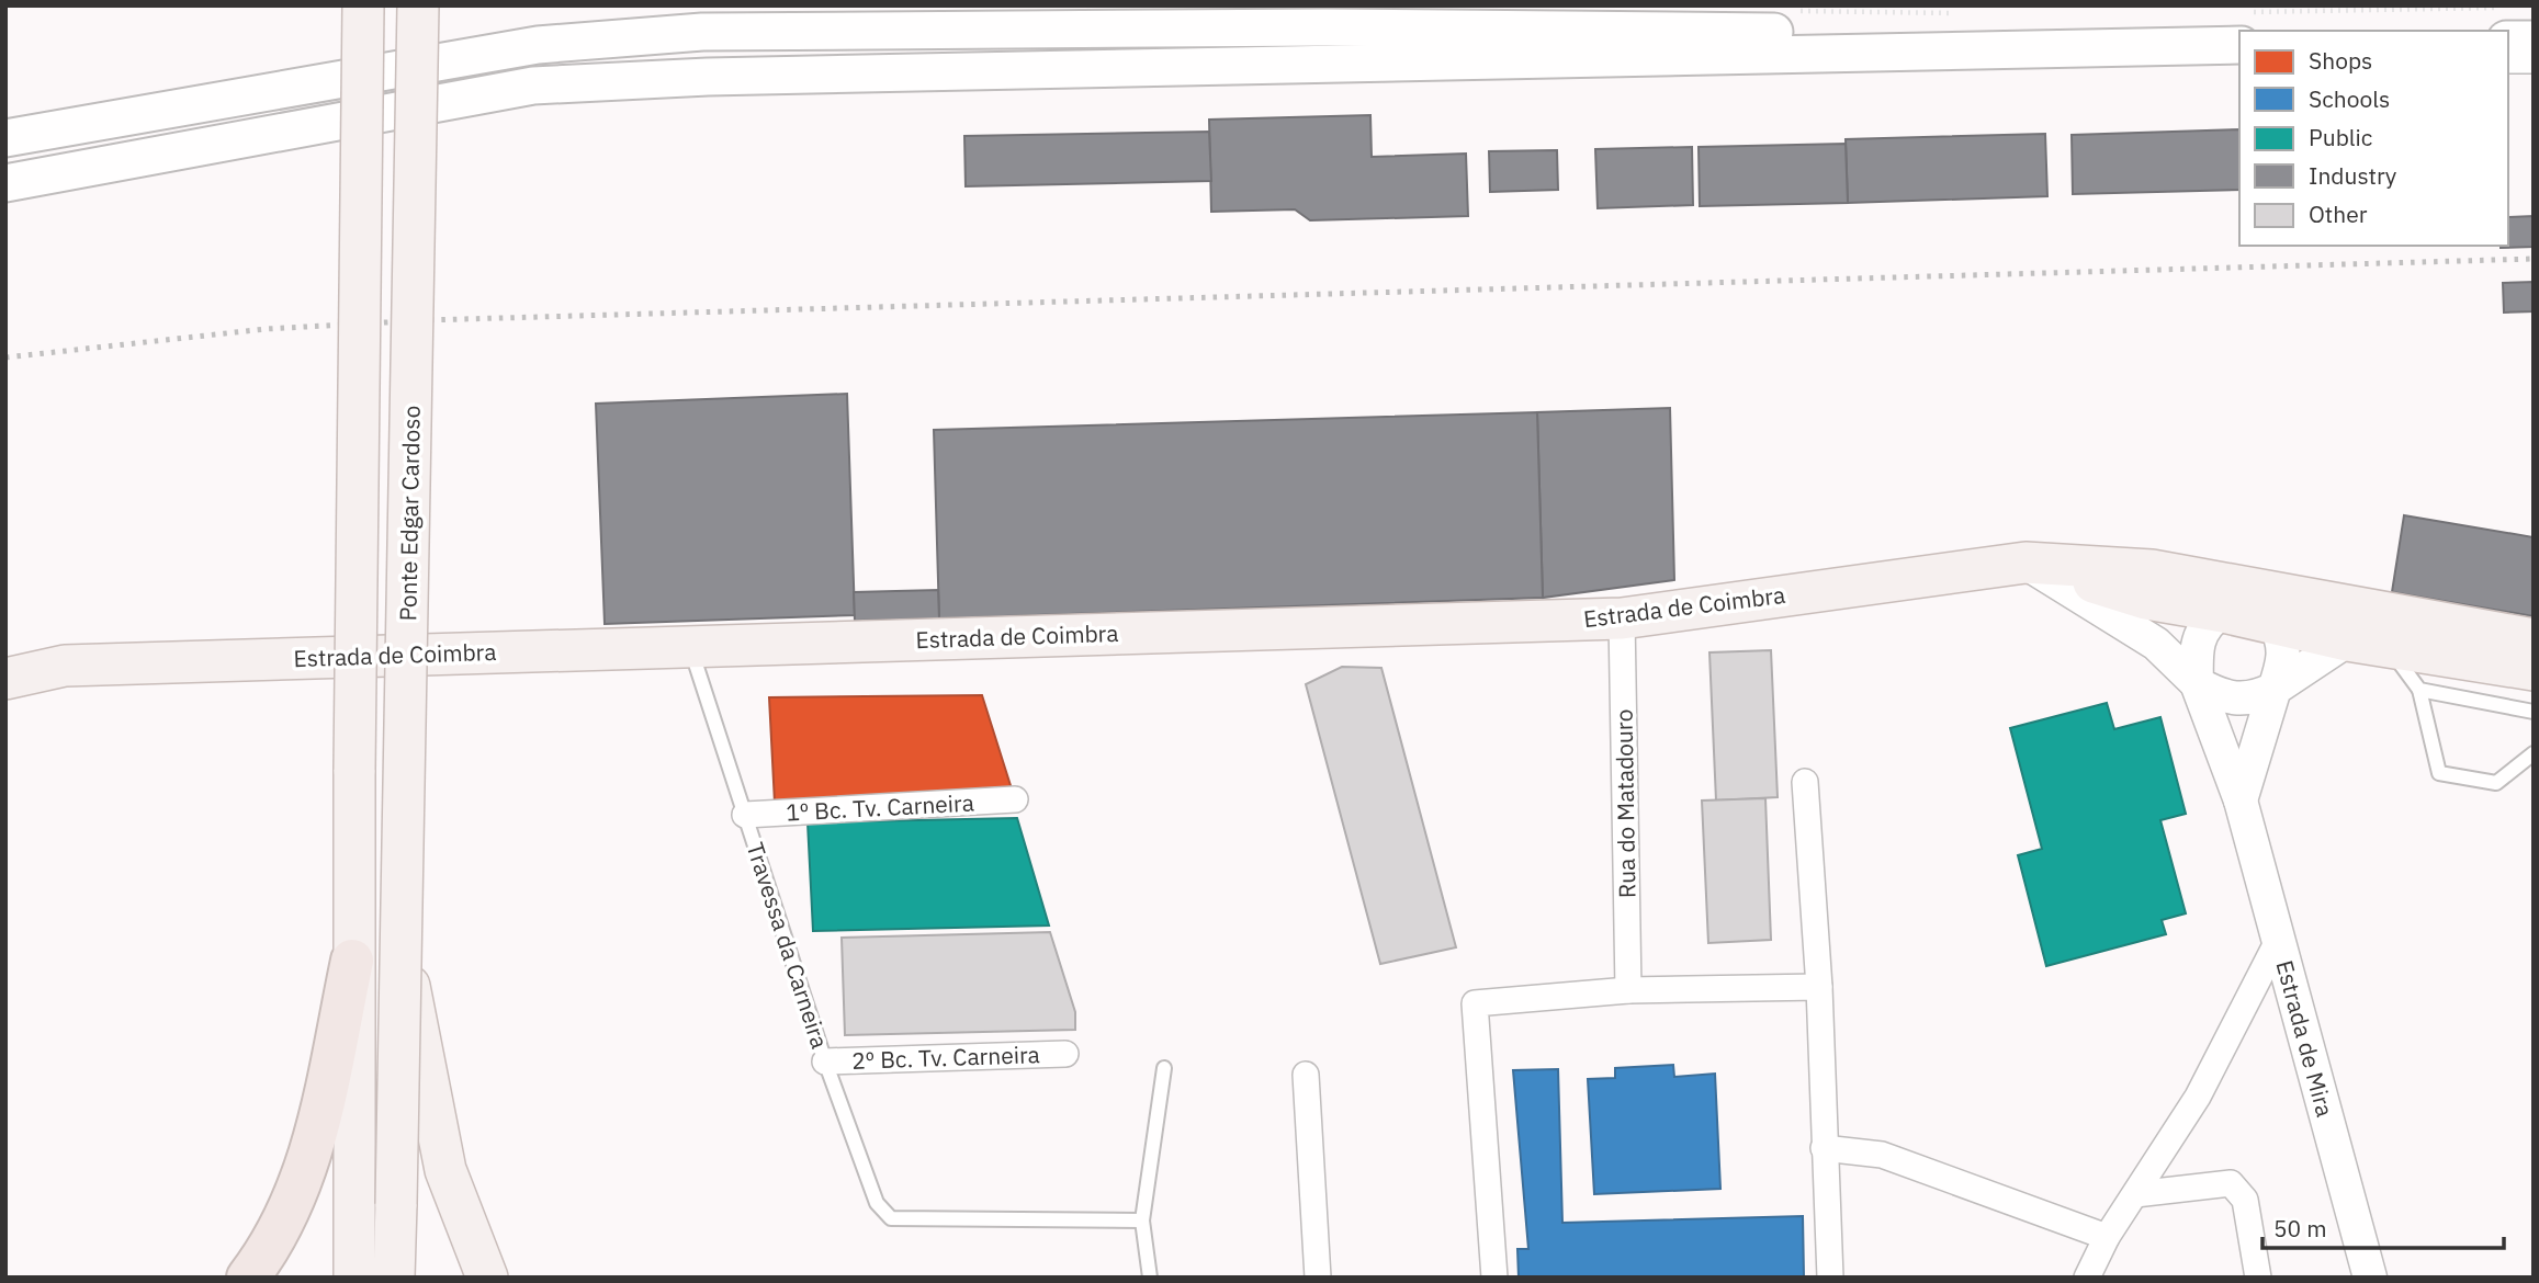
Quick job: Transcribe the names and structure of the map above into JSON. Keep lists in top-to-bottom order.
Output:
{
  "streets": {
    "main road": ["Ponte Edgar Cardoso", "Estrada de Coimbra"],
    "street": [
      "Rua do Matadouro",
      "1º Bc. Tv. Carneira",
      "Estrada de Mira",
      "2º Bc. Tv. Carneira"
    ],
    "lane": ["Travessa da Carneira"]
  },
  "crossings": [
    ["Estrada de Coimbra", "Rua do Matadouro"],
    ["Estrada de Coimbra", "Travessa da Carneira"],
    ["1º Bc. Tv. Carneira", "Travessa da Carneira"],
    ["Travessa da Carneira", "2º Bc. Tv. Carneira"]
  ],
  "legend": [
    "Shops",
    "Schools",
    "Public",
    "Industry",
    "Other"
  ],
  "scale_bar": "50 m"
}
